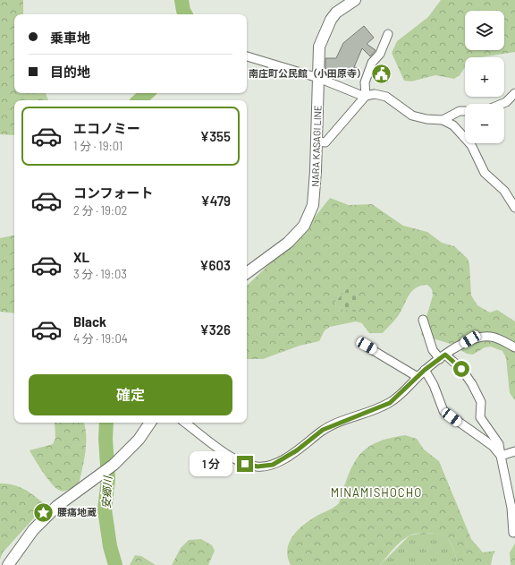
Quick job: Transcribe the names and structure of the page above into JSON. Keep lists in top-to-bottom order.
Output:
{
  "streets": {
    "main road": ["NARA KASAGI LINE"]
  },
  "districts": ["MINAMISHOCHO"],
  "water": ["安郷川"],
  "places": {
    "public building": ["南庄町公民館（小田原寺）"],
    "place": ["腰痛地蔵"]
  },
  "page": {
    "map_buttons": ["+", "−"],
    "banner": ["乗車地", "目的地"],
    "list": [
      {
        "name": "エコノミー",
        "note": "1 分 · 19:01",
        "value": "¥355"
      },
      {
        "name": "コンフォート",
        "note": "2 分 · 19:02",
        "value": "¥479"
      },
      {
        "name": "XL",
        "note": "3 分 · 19:03",
        "value": "¥603"
      },
      {
        "name": "Black",
        "note": "4 分 · 19:04",
        "value": "¥326"
      }
    ],
    "buttons": "確定",
    "bubble": "1 分"
  }
}
